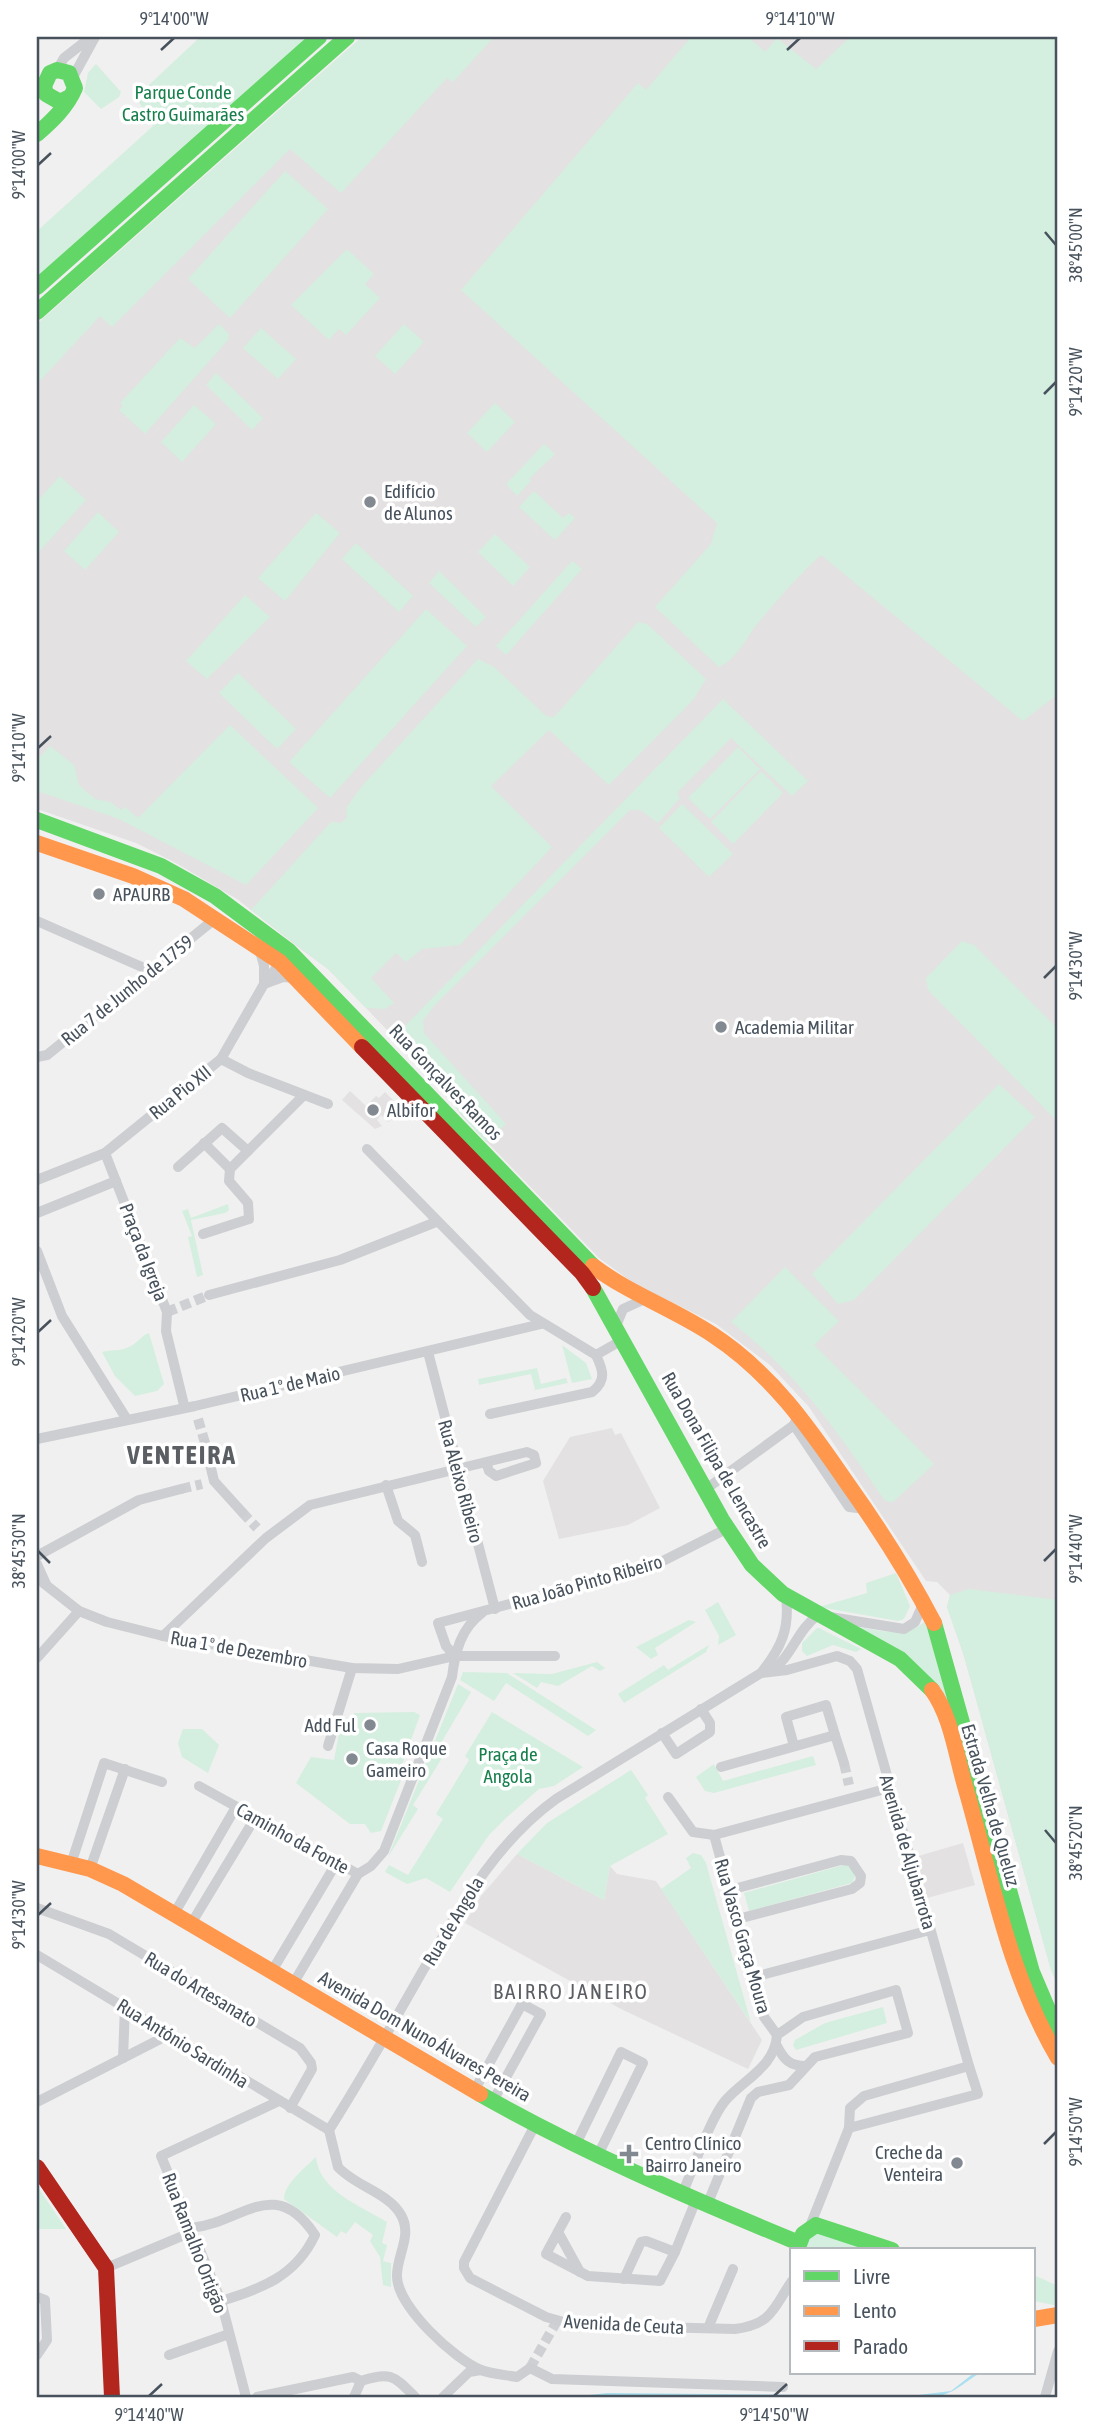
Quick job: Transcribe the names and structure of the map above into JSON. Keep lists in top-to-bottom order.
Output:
{
  "streets": {
    "main road": [
      "Rua Gonçalves Ramos",
      "Rua Dona Filipa de Lencastre",
      "Estrada Velha de Queluz",
      "Avenida Dom Nuno Álvares Pereira"
    ],
    "street": [
      "Rua 7 de Junho de 1759",
      "Rua Pio XII",
      "Praça da Igreja",
      "Rua 1º de Maio",
      "Rua Aleixo Ribeiro",
      "Rua João Pinto Ribeiro",
      "Rua 1º de Dezembro",
      "Caminho da Fonte",
      "Avenida de Aljubarrota",
      "Rua de Angola",
      "Rua Vasco Graça Moura",
      "Rua do Artesanato",
      "Rua António Sardinha",
      "Rua Ramalho Ortigão",
      "Avenida de Ceuta"
    ]
  },
  "crossings": [
    ["Rua 7 de Junho de 1759", "Rua Gonçalves Ramos"],
    ["Rua Gonçalves Ramos", "Rua Pio XII"],
    ["Rua Gonçalves Ramos", "Rua Dona Filipa de Lencastre"],
    ["Rua Gonçalves Ramos", "Estrada Velha de Queluz"],
    ["Rua Pio XII", "Praça da Igreja"],
    ["Praça da Igreja", "Rua 1º de Maio"],
    ["Rua 1º de Maio", "Rua Aleixo Ribeiro"],
    ["Rua Dona Filipa de Lencastre", "Rua João Pinto Ribeiro"],
    ["Rua Dona Filipa de Lencastre", "Estrada Velha de Queluz"],
    ["Rua Aleixo Ribeiro", "Rua João Pinto Ribeiro"],
    ["Rua João Pinto Ribeiro", "Rua 1º de Dezembro"],
    ["Rua João Pinto Ribeiro", "Caminho da Fonte"],
    ["Rua 1º de Dezembro", "Caminho da Fonte"],
    ["Rua de Angola", "Avenida Dom Nuno Álvares Pereira"],
    ["Rua de Angola", "Rua António Sardinha"],
    ["Rua do Artesanato", "Rua António Sardinha"],
    ["Avenida Dom Nuno Álvares Pereira", "Avenida de Ceuta"],
    ["Rua António Sardinha", "Rua Ramalho Ortigão"]
  ],
  "districts": ["VENTEIRA", "BAIRRO JANEIRO"],
  "parks": ["Parque Conde Castro Guimarães", "Praça de Angola"],
  "places": {
    "other": [
      "Edifício de Alunos",
      "APAURB",
      "Academia Militar",
      "Albifor",
      "Add Ful",
      "Casa Roque Gameiro",
      "Creche da Venteira"
    ],
    "health": ["Centro Clínico Bairro Janeiro"]
  },
  "legend": ["Livre", "Lento", "Parado"],
  "coordinates": [
    "9°14'00\"W",
    "9°14'10\"W",
    "38°45'00\"N",
    "9°14'20\"W",
    "9°14'30\"W",
    "9°14'40\"W",
    "38°45'30\"N",
    "38°45'20\"N",
    "9°14'50\"W"
  ]
}
